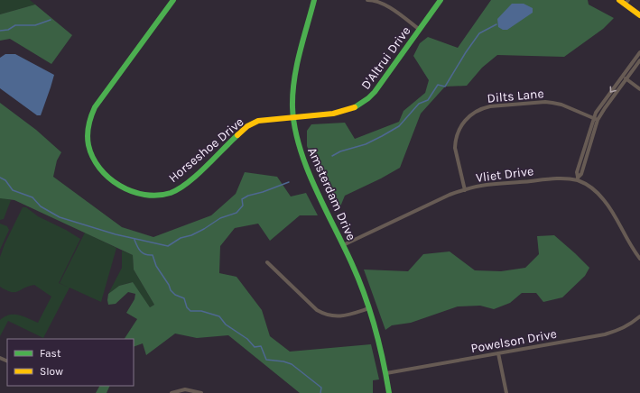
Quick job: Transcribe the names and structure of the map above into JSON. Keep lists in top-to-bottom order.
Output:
{
  "streets": {
    "street": [
      "D'Altrui Drive",
      "Dilts Lane",
      "Horseshoe Drive",
      "Vliet Drive",
      "Amsterdam Drive",
      "Powelson Drive"
    ]
  },
  "crossings": [
    ["D'Altrui Drive", "Horseshoe Drive"],
    ["D'Altrui Drive", "Amsterdam Drive"],
    ["Dilts Lane", "Vliet Drive"],
    ["Horseshoe Drive", "Amsterdam Drive"],
    ["Vliet Drive", "Amsterdam Drive"],
    ["Amsterdam Drive", "Powelson Drive"]
  ],
  "legend": ["Fast", "Slow"]
}
